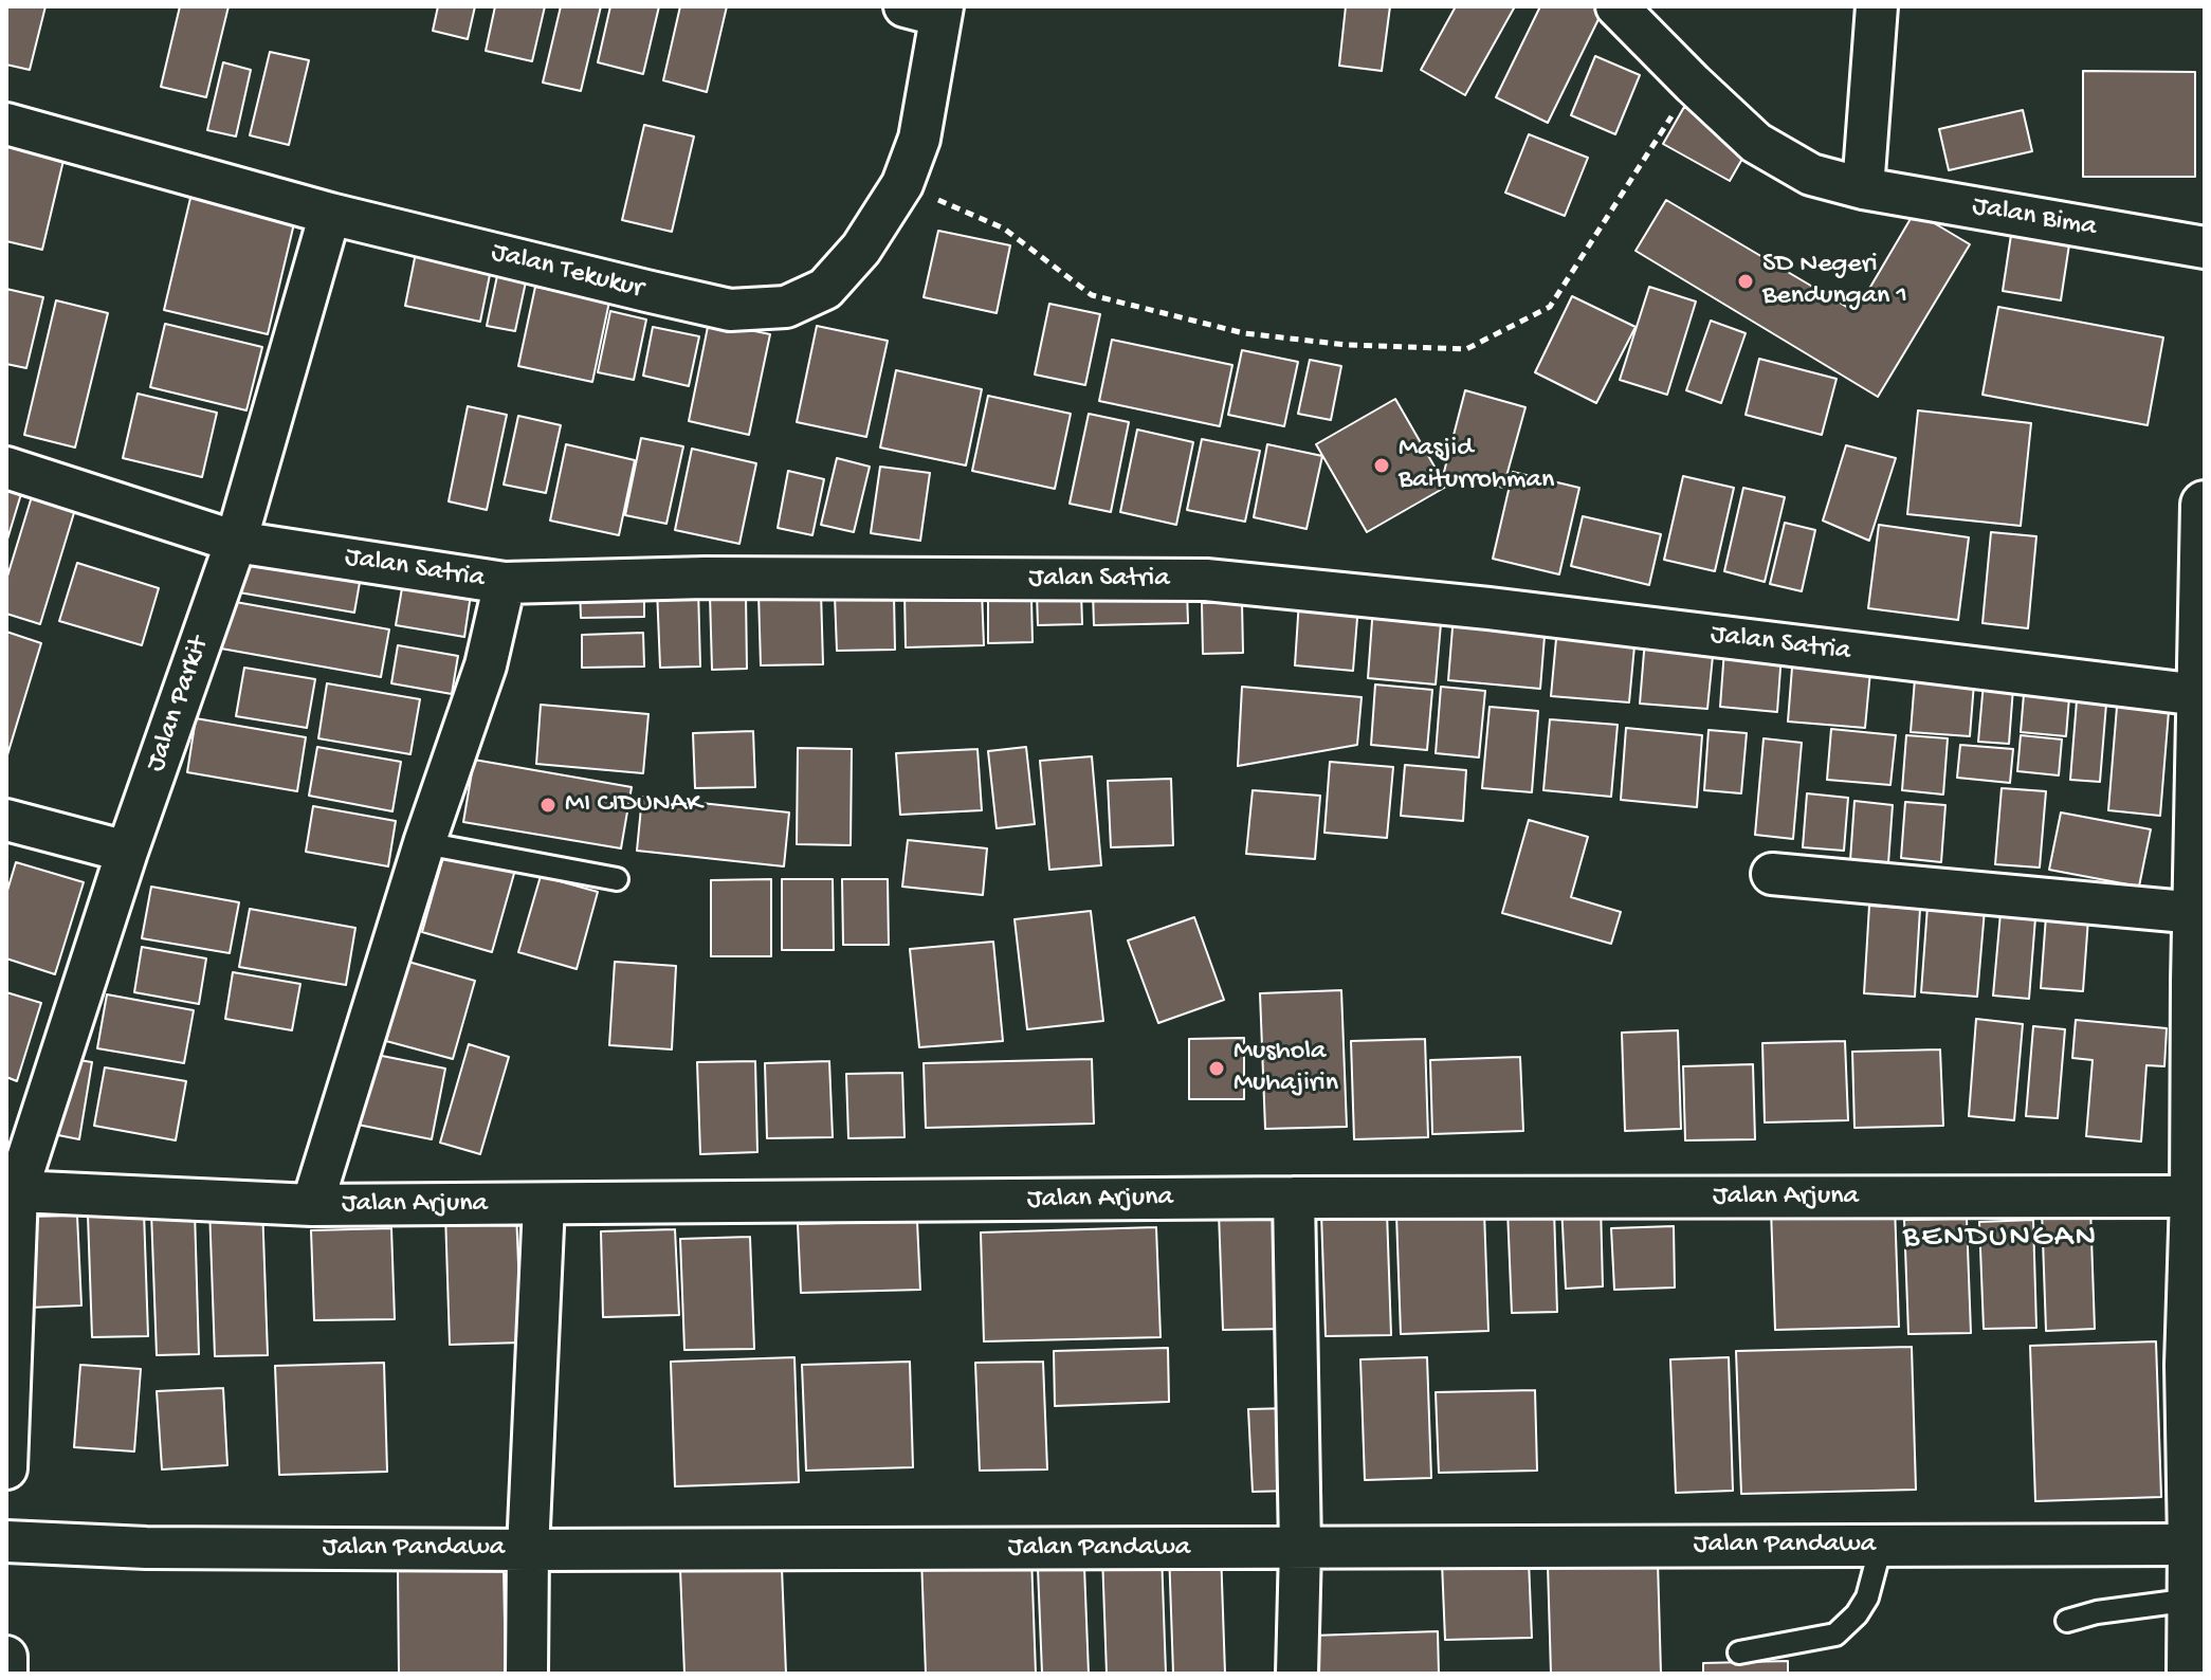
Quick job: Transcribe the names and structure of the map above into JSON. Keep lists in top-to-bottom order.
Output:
{
  "streets": {
    "street": [
      "Jalan Bima",
      "Jalan Tekukur",
      "Jalan Satria",
      "Jalan Parkit",
      "Jalan Arjuna",
      "Jalan Pandawa"
    ]
  },
  "crossings": [
    ["Jalan Tekukur", "Jalan Parkit"],
    ["Jalan Satria", "Jalan Parkit"],
    ["Jalan Parkit", "Jalan Arjuna"]
  ],
  "districts": ["BENDUNGAN"],
  "places": [
    "SD Negeri Bendungan 1",
    "Masjid Baiturrohman",
    "MI CIDUNAK",
    "Mushola Muhajirin"
  ]
}
